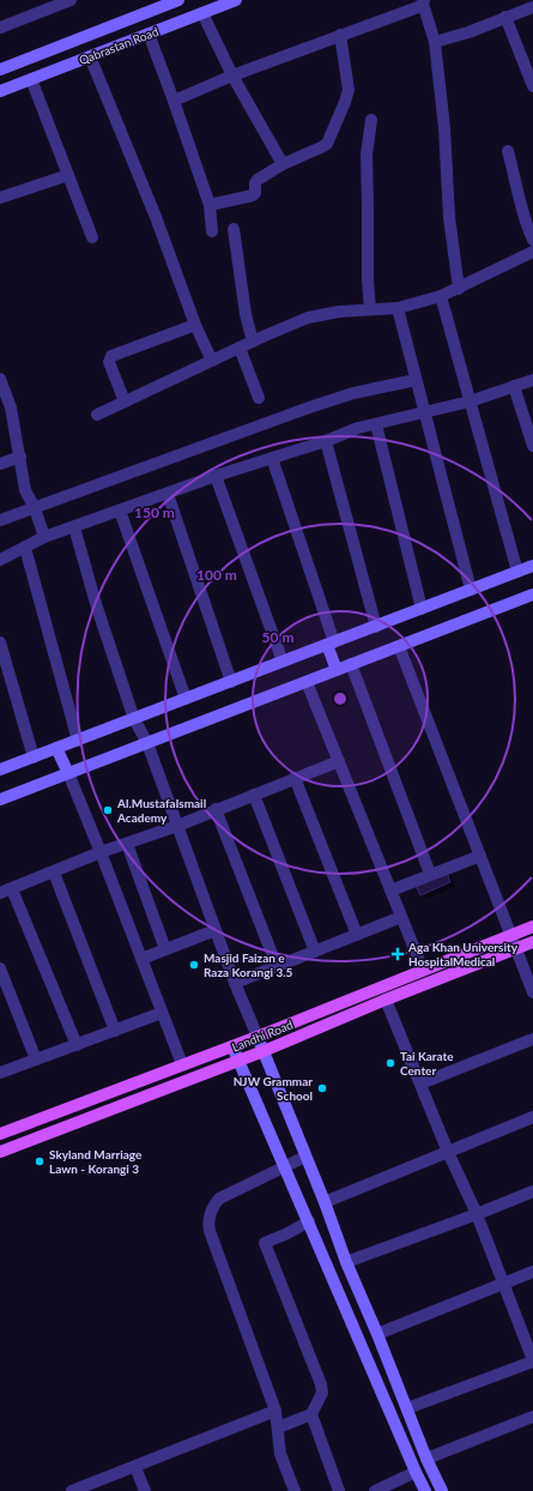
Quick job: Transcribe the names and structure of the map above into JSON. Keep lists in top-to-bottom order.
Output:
{
  "streets": {
    "main road": ["Landhi Road"],
    "street": ["Qabrastan Road"]
  },
  "places": {
    "other": [
      "Al.MustafaIsmail Academy",
      "Masjid Faizan e Raza Korangi 3.5",
      "Tai Karate Center",
      "NJW Grammar School",
      "Skyland Marriage Lawn - Korangi 3"
    ],
    "health": ["Aga Khan University HospitalMedical"]
  },
  "rings": ["150 m", "100 m", "50 m"]
}
